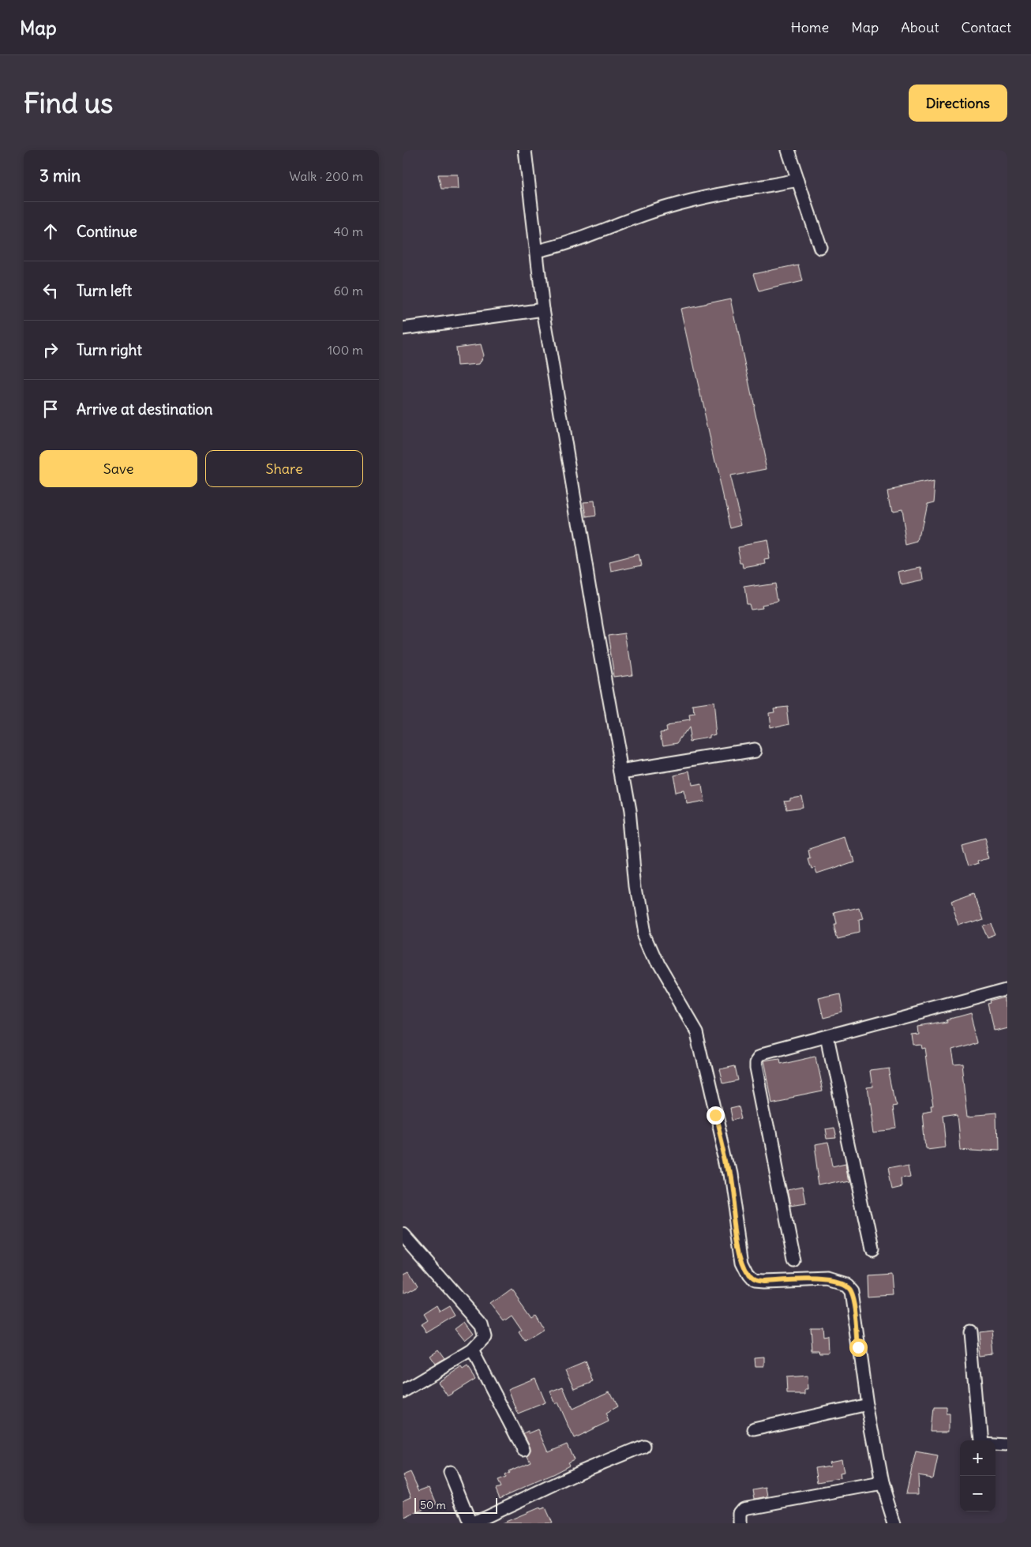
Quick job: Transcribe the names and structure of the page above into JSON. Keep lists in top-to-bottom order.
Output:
{
  "scale_bar": "50 m",
  "page": {
    "header": "Map",
    "nav": [
      "Home",
      "Map",
      "About",
      "Contact"
    ],
    "buttons": [
      "Directions",
      ["Save", "Share"]
    ],
    "title": "Find us",
    "heading": ["3 min", "Walk · 200 m"],
    "list": [
      ["Continue", "40 m"],
      ["Turn left", "60 m"],
      ["Turn right", "100 m"],
      "Arrive at destination"
    ],
    "map_buttons": ["+", "−"],
    "scale": "50 m"
  }
}
